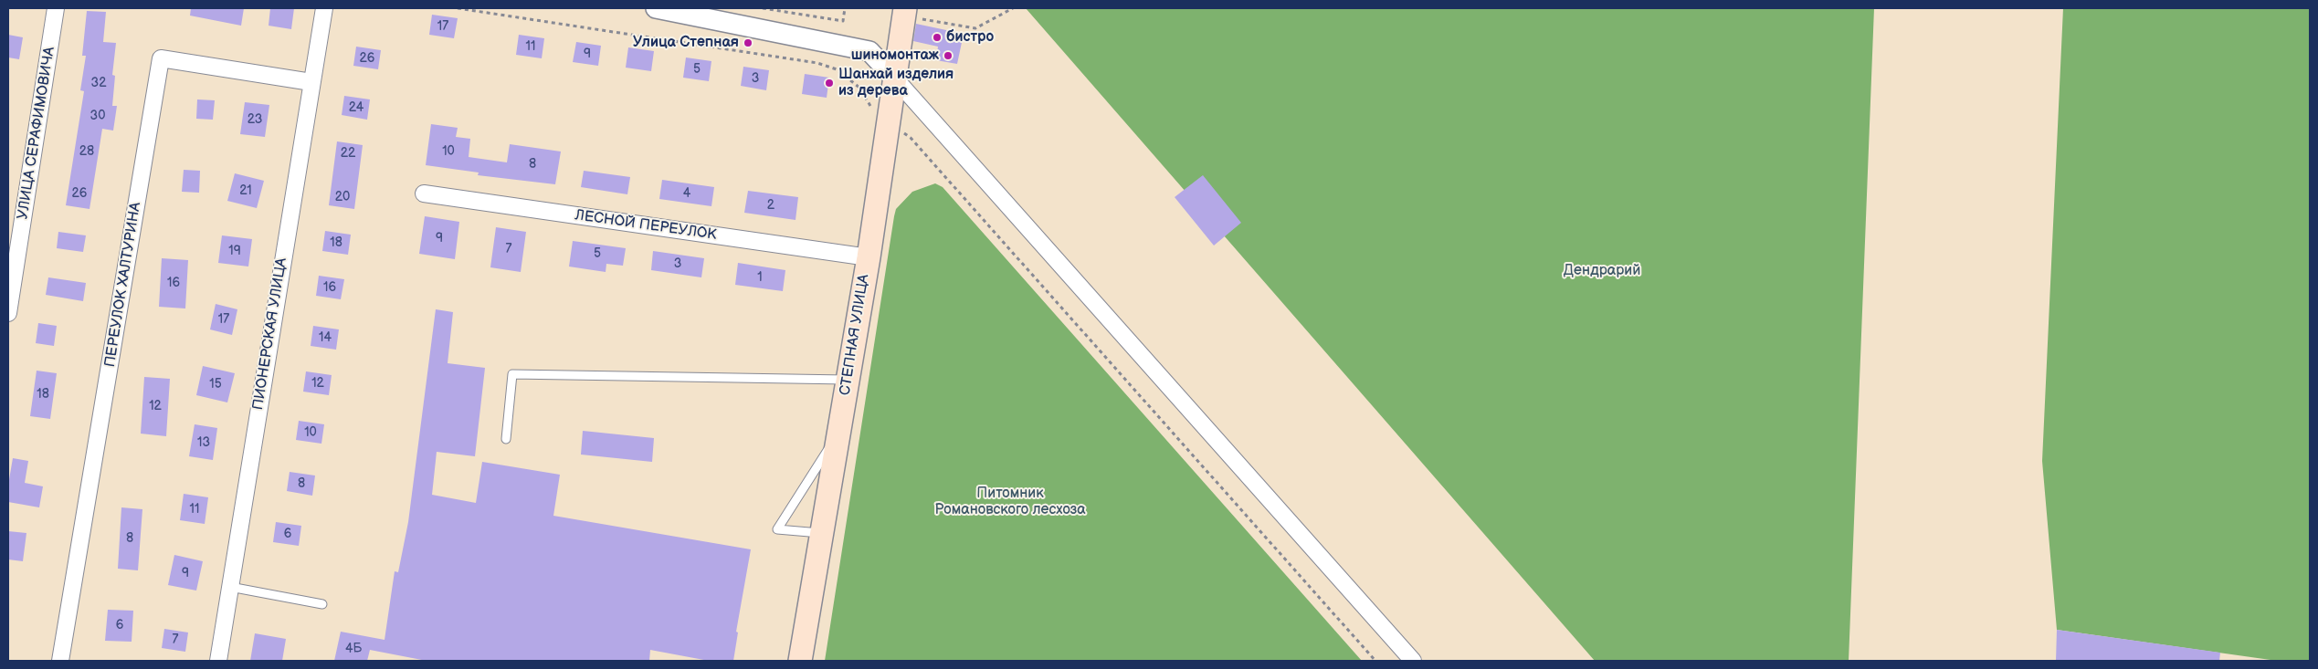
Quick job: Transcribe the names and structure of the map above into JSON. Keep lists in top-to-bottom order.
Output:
{
  "streets": {
    "main road": ["СТЕПНАЯ УЛИЦА"],
    "street": [
      "УЛИЦА СЕРАФИМОВИЧА",
      "ЛЕСНОЙ ПЕРЕУЛОК",
      "ПЕРЕУЛОК ХАЛТУРИНА",
      "ПИОНЕРСКАЯ УЛИЦА"
    ]
  },
  "crossings": [
    ["ЛЕСНОЙ ПЕРЕУЛОК", "СТЕПНАЯ УЛИЦА"],
    ["ПЕРЕУЛОК ХАЛТУРИНА", "ПИОНЕРСКАЯ УЛИЦА"]
  ],
  "parks": ["Дендрарий", "Питомник Романовского лесхоза"],
  "places": [
    "бистро",
    "Улица Степная",
    "шиномонтаж",
    "Шанхай изделия из дерева"
  ],
  "house_numbers": [
    "17",
    "11",
    "9",
    "26",
    "5",
    "3",
    "32",
    "24",
    "30",
    "23",
    "28",
    "10",
    "22",
    "8",
    "21",
    "26",
    "4",
    "20",
    "2",
    "9",
    "18",
    "7",
    "19",
    "5",
    "3",
    "1",
    "16",
    "16",
    "17",
    "14",
    "12",
    "15",
    "18",
    "12",
    "10",
    "13",
    "8",
    "11",
    "6",
    "8",
    "9",
    "6",
    "7",
    "4Б"
  ]
}
